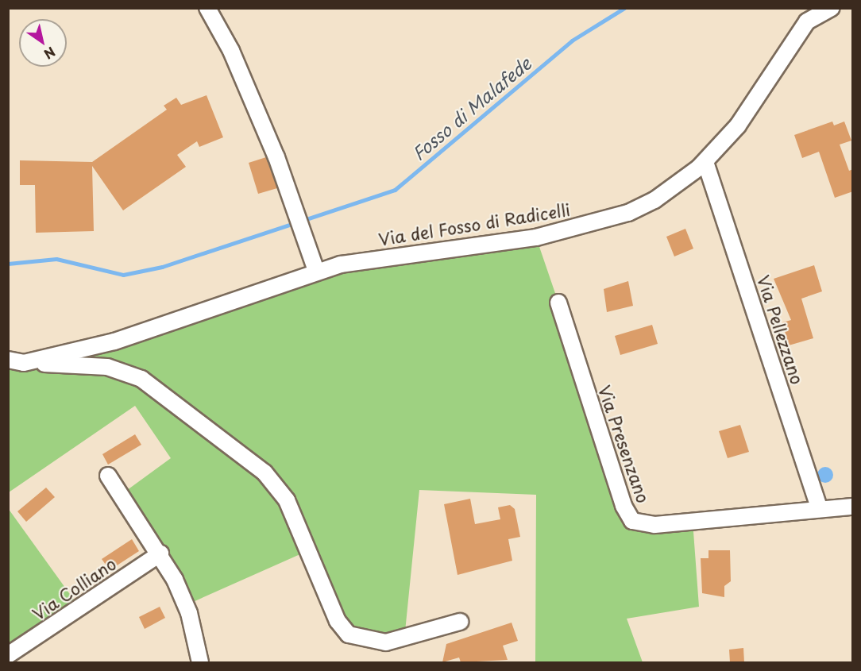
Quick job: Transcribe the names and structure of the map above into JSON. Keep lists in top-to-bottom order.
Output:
{
  "streets": {
    "street": [
      "Via del Fosso di Radicelli",
      "Via Pellezzano",
      "Via Presenzano",
      "Via Colliano"
    ]
  },
  "crossings": [
    ["Via del Fosso di Radicelli", "Via Pellezzano"],
    ["Via Pellezzano", "Via Presenzano"]
  ],
  "water": ["Fosso di Malafede"],
  "north": "bottom right"
}
